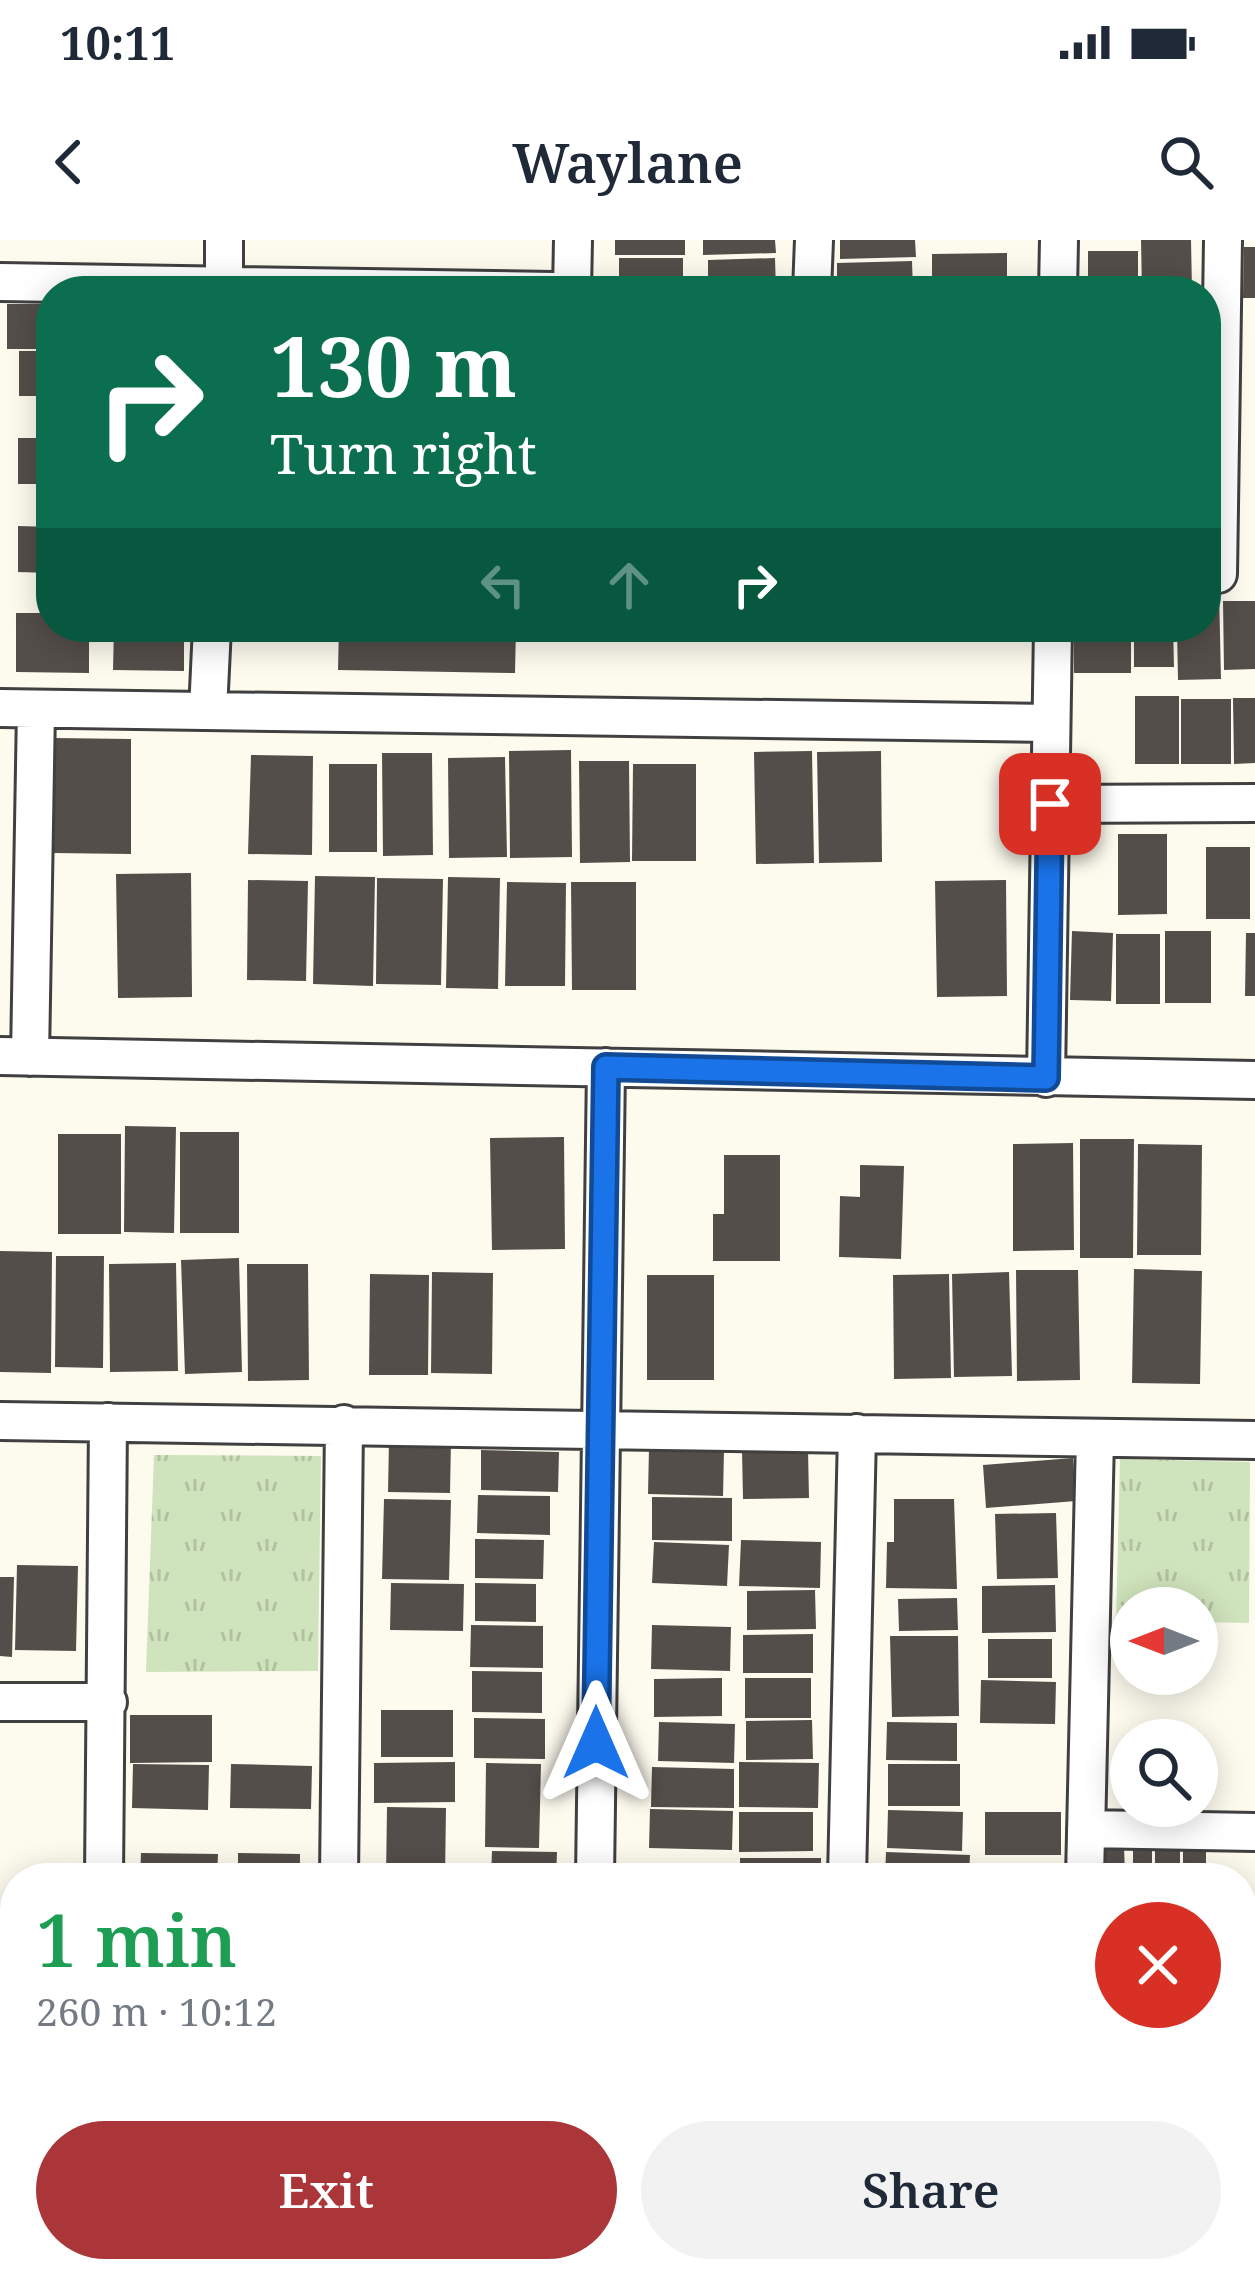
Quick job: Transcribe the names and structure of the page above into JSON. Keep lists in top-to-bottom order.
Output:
{
  "north": "left",
  "page": {
    "status": "10:11",
    "header": "Waylane",
    "turn": ["130 m", "Turn right"],
    "heading": ["1 min", "260 m · 10:12"],
    "buttons": ["Exit", "Share"]
  }
}
